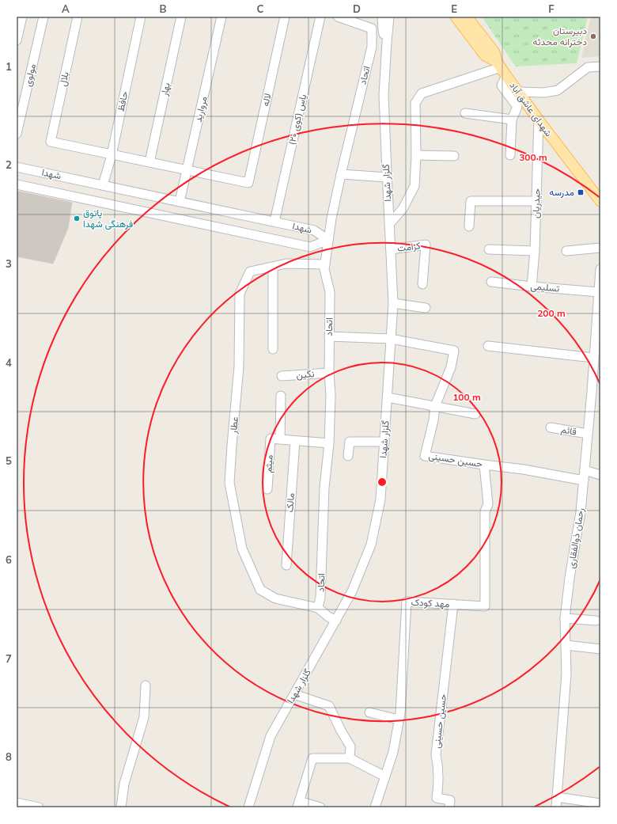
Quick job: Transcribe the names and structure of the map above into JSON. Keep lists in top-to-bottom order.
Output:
{
  "streets": {
    "main road": ["شهدای عاشق آباد"],
    "street": [
      "مولوی",
      "اتحاد",
      "بلال",
      "بهار",
      "لاله",
      "حافظ",
      "مروارید",
      "یاس (کوی ۲۰)",
      "شهدا",
      "گلزار شهدا",
      "حیدریان",
      "کرامت",
      "تسلیمی",
      "نگین",
      "عطار",
      "قائم",
      "حسین حسینی",
      "میثم",
      "مالک",
      "رحمان ذوالفقاری",
      "مهد کودک"
    ]
  },
  "crossings": [
    ["اتحاد", "شهدا"],
    ["اتحاد", "نگین"],
    ["اتحاد", "عطار"],
    ["بلال", "حافظ"],
    ["لاله", "مروارید"],
    ["حافظ", "شهدا"],
    ["مروارید", "شهدا"],
    ["شهدای عاشق آباد", "حیدریان"],
    ["یاس (کوی ۲۰)", "شهدا"],
    ["گلزار شهدا", "کرامت"],
    ["گلزار شهدا", "حسین حسینی"],
    ["حیدریان", "تسلیمی"],
    ["تسلیمی", "رحمان ذوالفقاری"],
    ["قائم", "رحمان ذوالفقاری"],
    ["حسین حسینی", "رحمان ذوالفقاری"],
    ["حسین حسینی", "مهد کودک"]
  ],
  "places": {
    "other": ["دبیرستان دخترانه محدثه", "پاتوق فرهنگی شهدا"],
    "transit": ["مدرسه"]
  },
  "grid": {
    "columns": [
      "A",
      "B",
      "C",
      "D",
      "E",
      "F"
    ],
    "rows": [
      "1",
      "2",
      "3",
      "4",
      "5",
      "6",
      "7",
      "8"
    ]
  },
  "rings": ["300 m", "200 m", "100 m"]
}
